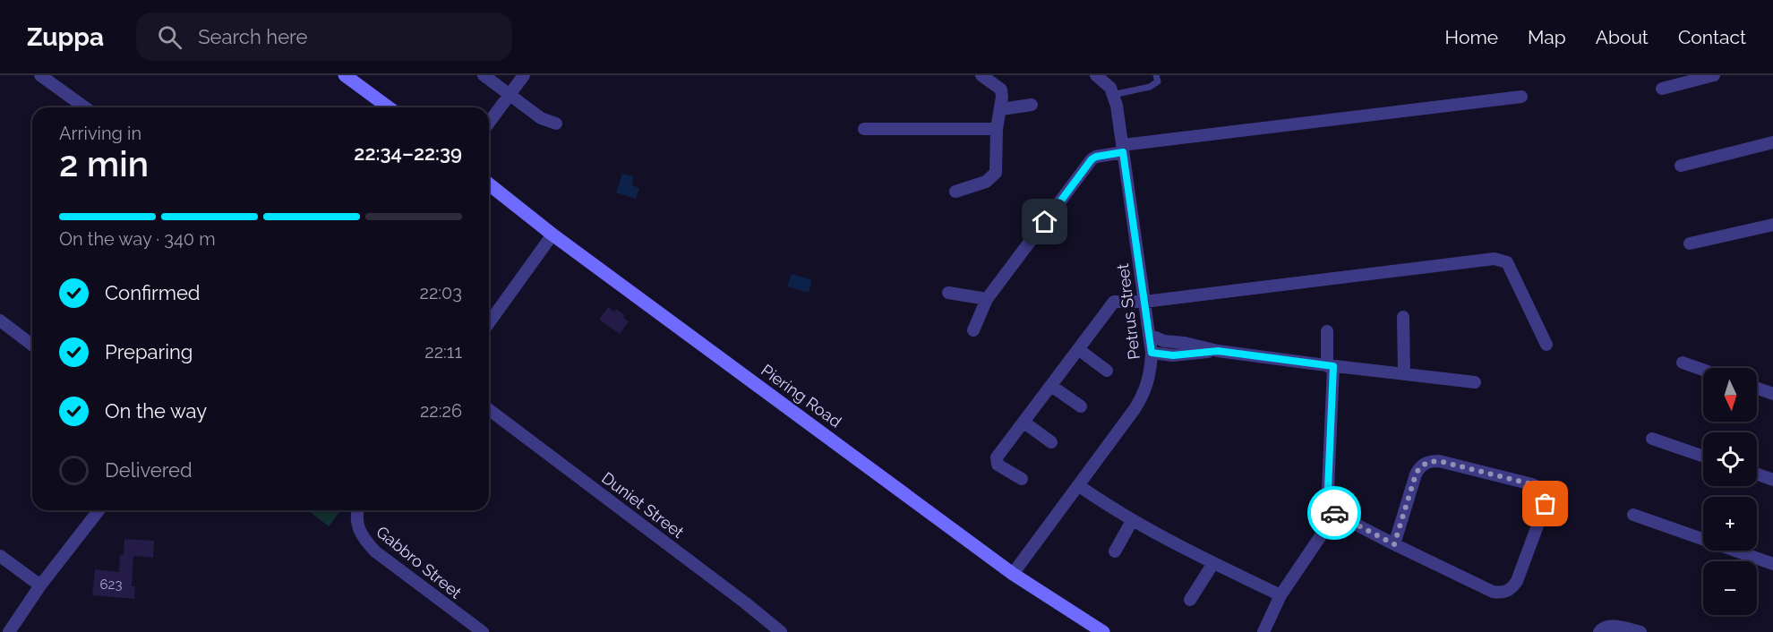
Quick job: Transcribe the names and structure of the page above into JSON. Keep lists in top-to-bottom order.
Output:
{
  "streets": {
    "street": [
      "Petrus Street",
      "Piering Road",
      "Duniet Street",
      "Gabbro Street"
    ]
  },
  "crossings": [
    ["Petrus Street", "Piering Road"]
  ],
  "house_numbers": ["623"],
  "north": "bottom",
  "page": {
    "header": "Zuppa",
    "search": "Search here",
    "nav": [
      "Home",
      "Map",
      "About",
      "Contact"
    ],
    "heading": ["2 min", "Arriving in", "22:34–22:39"],
    "bar": "On the way · 340 m",
    "list": [
      ["Confirmed", "22:03"],
      ["Preparing", "22:11"],
      ["On the way", "22:26"],
      "Delivered"
    ],
    "map_buttons": ["+", "−"]
  }
}
